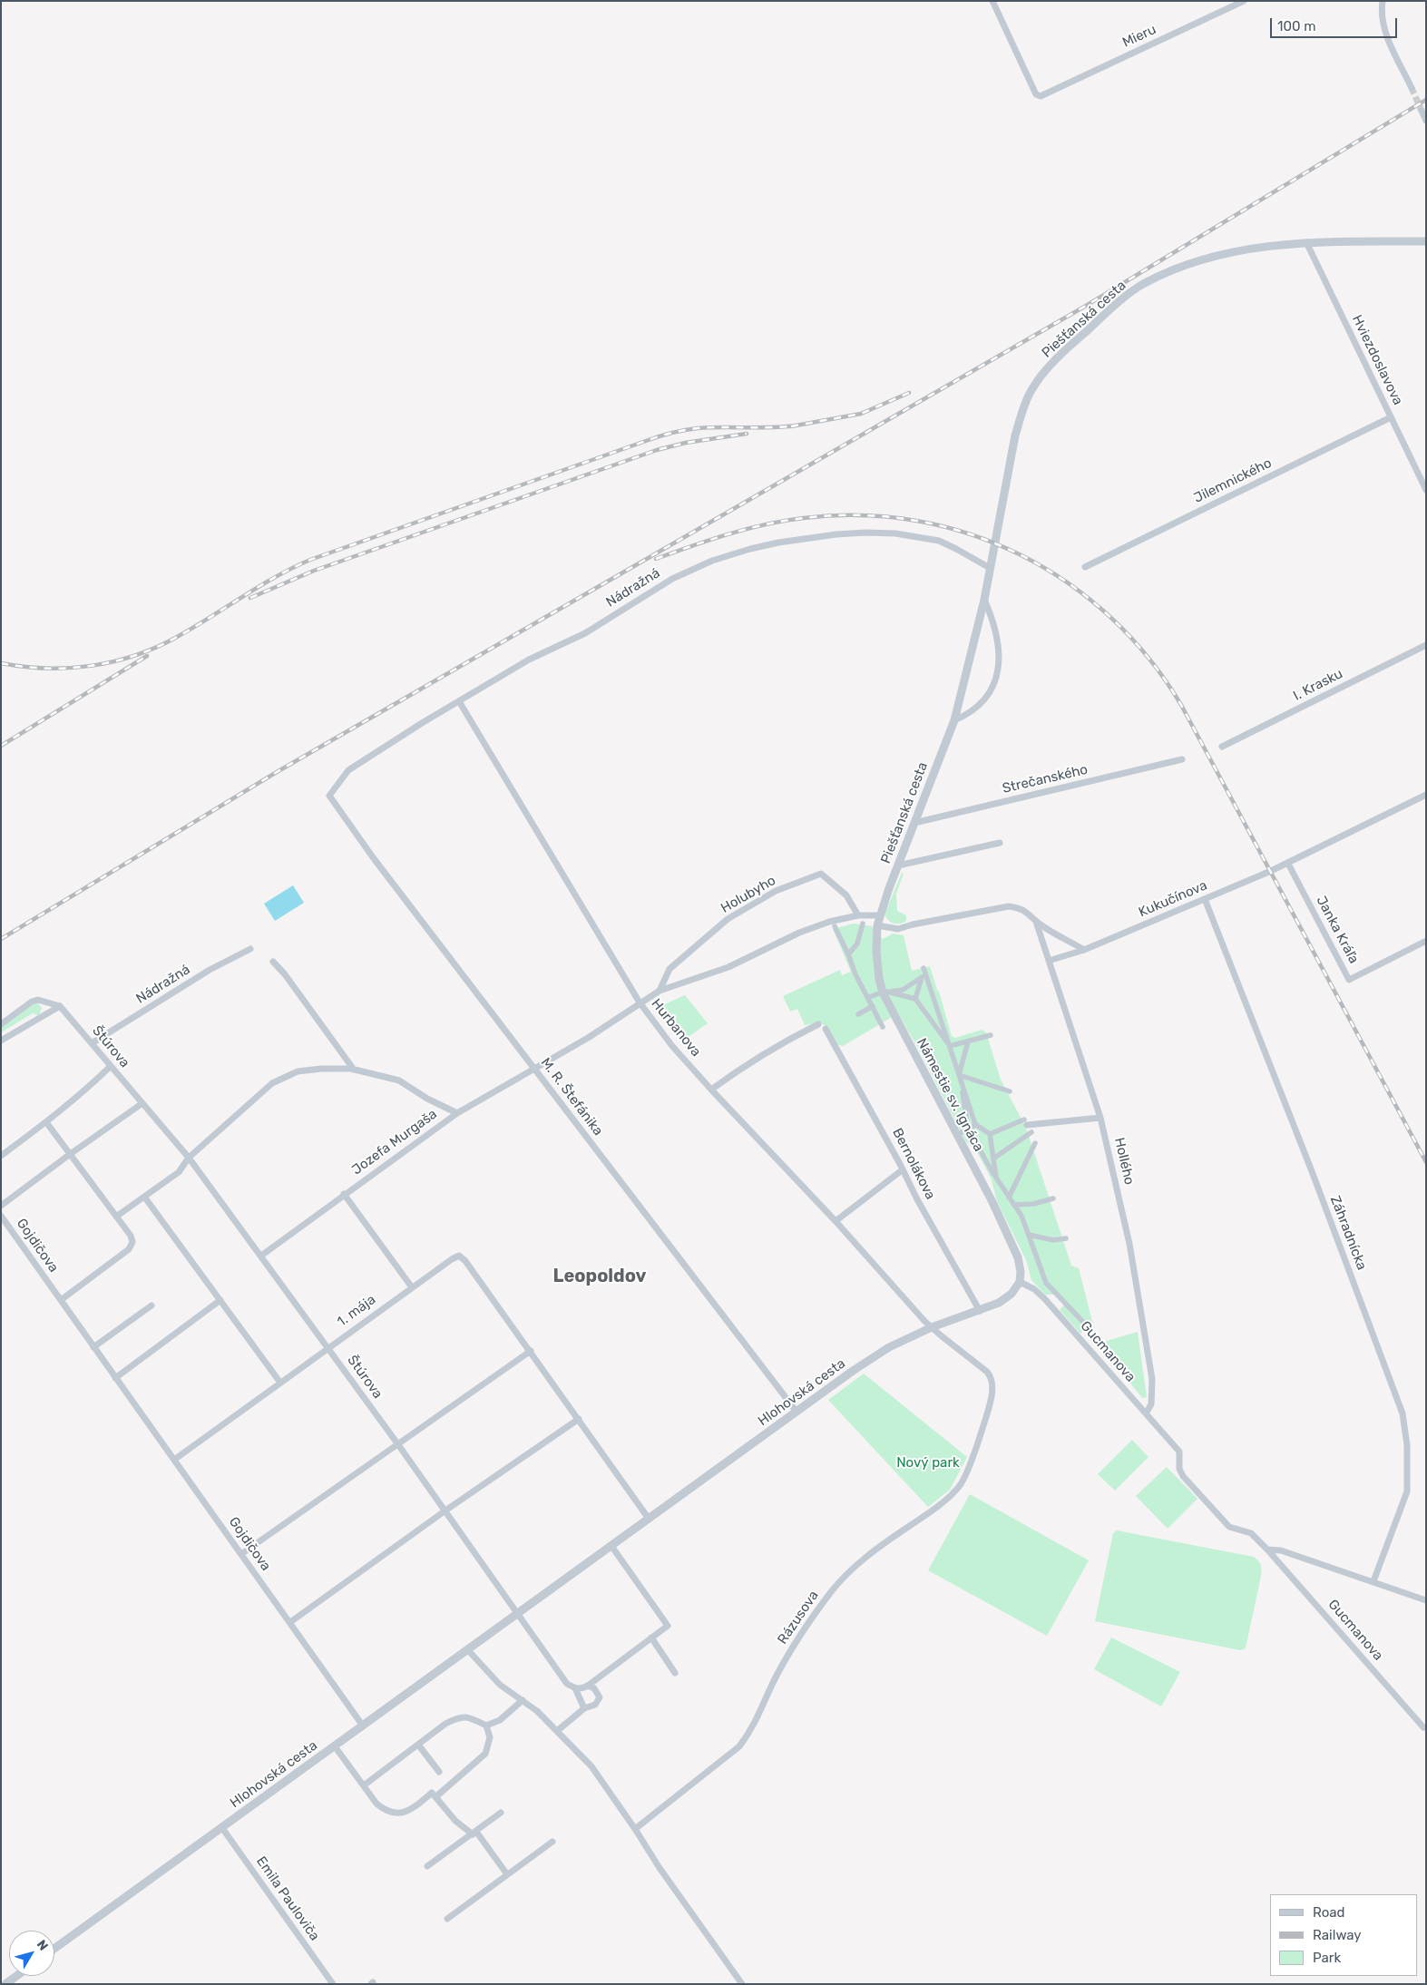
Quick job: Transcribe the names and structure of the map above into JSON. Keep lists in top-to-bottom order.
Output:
{
  "streets": {
    "street": [
      "Mieru",
      "Piešťanská cesta",
      "Hviezdoslavova",
      "Jilemnického",
      "Nádražná",
      "I. Krasku",
      "Strečanského",
      "Holubyho",
      "Kukučínova",
      "Janka Kráľa",
      "Hurbanova",
      "Štúrova",
      "Námestie sv. Ignáca",
      "M. R. Štefánika",
      "Jozefa Murgaša",
      "Hollého",
      "Bernolákova",
      "Záhradnícka",
      "Gojdičova",
      "1. mája",
      "Gucmanova",
      "Hlohovská cesta",
      "Rázusova",
      "Emila Pauloviča"
    ]
  },
  "crossings": [
    ["Piešťanská cesta", "Hviezdoslavova"],
    ["Piešťanská cesta", "Nádražná"],
    ["Piešťanská cesta", "Strečanského"],
    ["Piešťanská cesta", "Námestie sv. Ignáca"],
    ["Hviezdoslavova", "Jilemnického"],
    ["Nádražná", "Hurbanova"],
    ["Nádražná", "Štúrova"],
    ["Nádražná", "M. R. Štefánika"],
    ["Kukučínova", "Janka Kráľa"],
    ["Kukučínova", "Hollého"],
    ["Kukučínova", "Záhradnícka"],
    ["Hurbanova", "Hlohovská cesta"],
    ["Hurbanova", "Rázusova"],
    ["Štúrova", "Jozefa Murgaša"],
    ["Štúrova", "1. mája"],
    ["Štúrova", "Hlohovská cesta"],
    ["Námestie sv. Ignáca", "Gucmanova"],
    ["Námestie sv. Ignáca", "Hlohovská cesta"],
    ["M. R. Štefánika", "Hlohovská cesta"],
    ["Hollého", "Gucmanova"],
    ["Bernolákova", "Hlohovská cesta"],
    ["Gojdičova", "1. mája"],
    ["Gojdičova", "Hlohovská cesta"],
    ["1. mája", "Hlohovská cesta"],
    ["Gucmanova", "Hlohovská cesta"],
    ["Hlohovská cesta", "Rázusova"],
    ["Hlohovská cesta", "Emila Pauloviča"]
  ],
  "districts": ["Leopoldov"],
  "parks": ["Nový park"],
  "legend": ["Road", "Railway", "Park"],
  "scale_bar": "100 m",
  "north": "top right"
}
